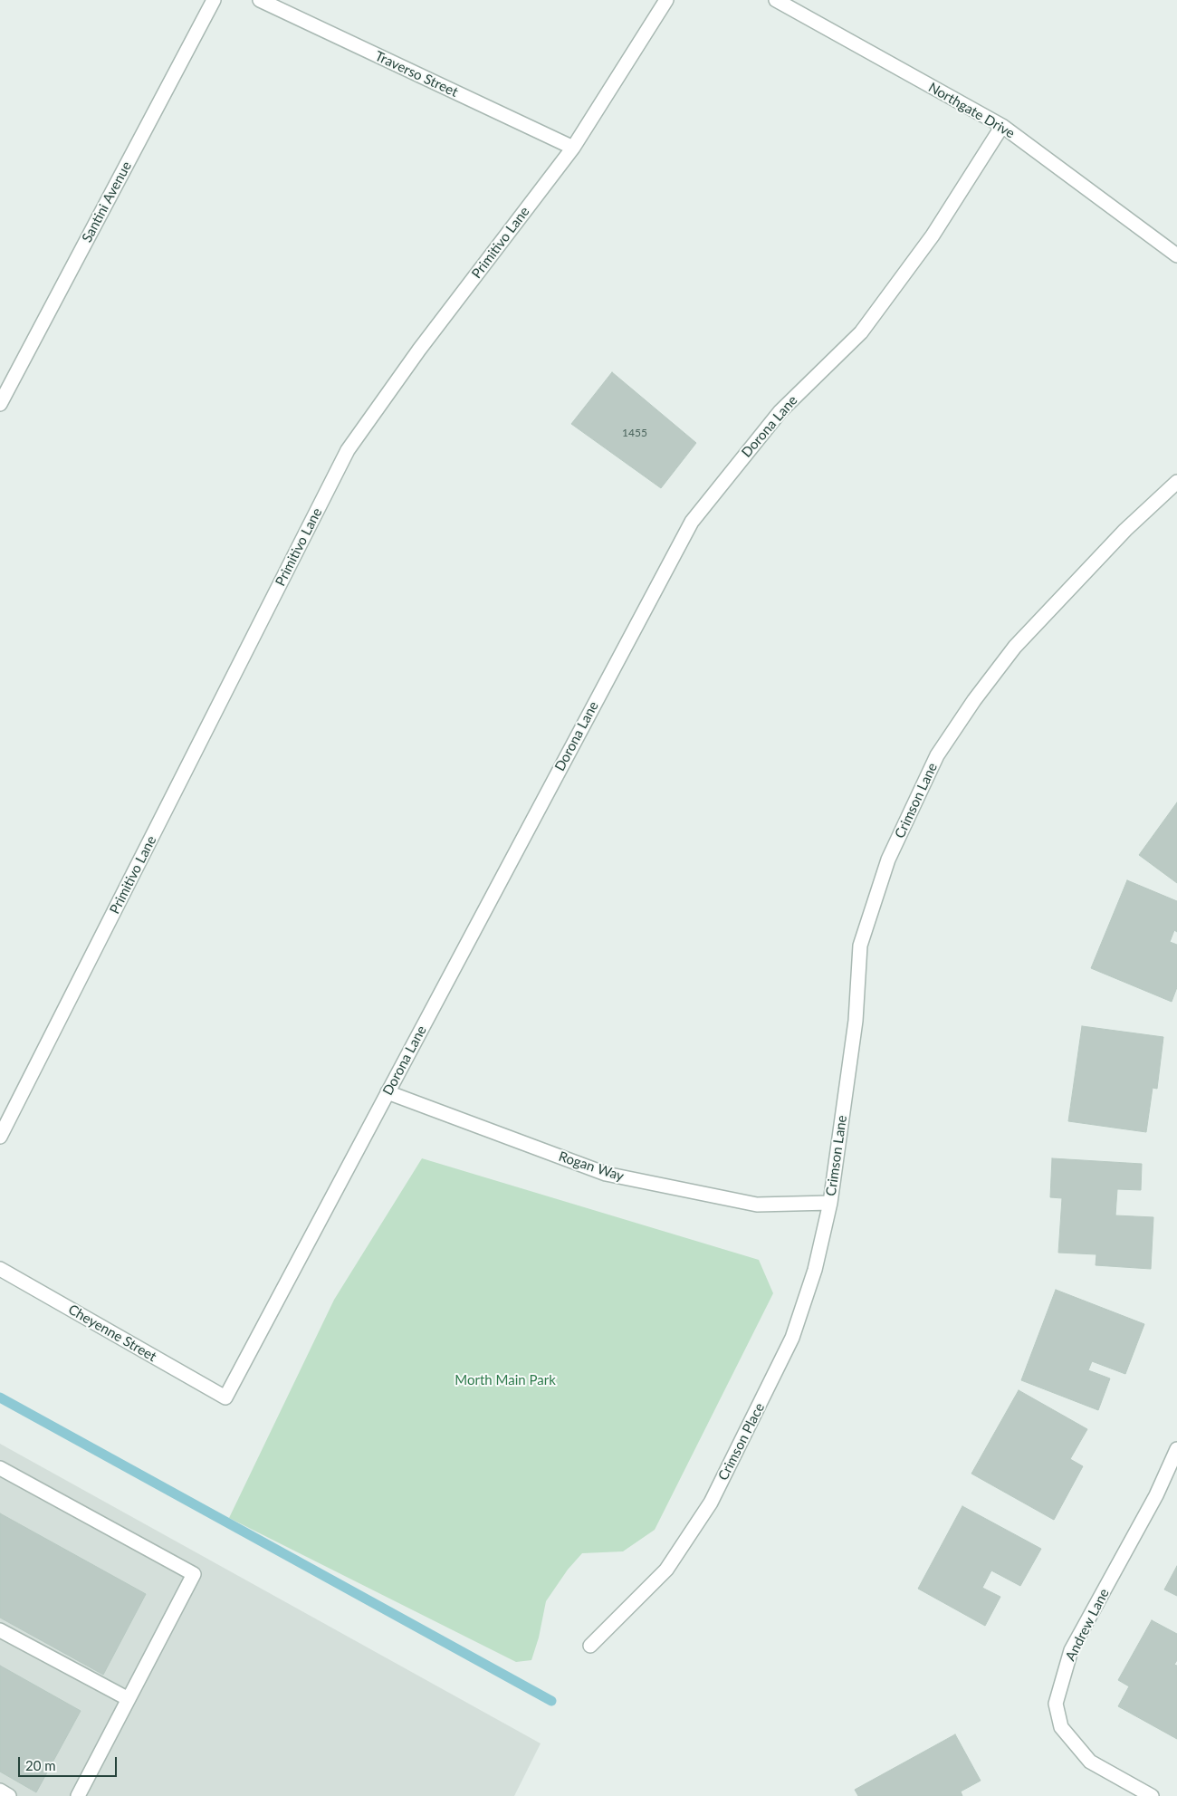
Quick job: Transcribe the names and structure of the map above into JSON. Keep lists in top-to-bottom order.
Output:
{
  "streets": {
    "street": [
      "Traverso Street",
      "Northgate Drive",
      "Santini Avenue",
      "Primitivo Lane",
      "Dorona Lane",
      "Crimson Lane",
      "Rogan Way",
      "Cheyenne Street",
      "Crimson Place",
      "Andrew Lane"
    ]
  },
  "crossings": [
    ["Traverso Street", "Primitivo Lane"],
    ["Northgate Drive", "Dorona Lane"],
    ["Dorona Lane", "Rogan Way"],
    ["Dorona Lane", "Cheyenne Street"],
    ["Crimson Lane", "Rogan Way"],
    ["Crimson Lane", "Crimson Place"],
    ["Rogan Way", "Crimson Place"]
  ],
  "parks": ["Morth Main Park"],
  "house_numbers": ["1455"],
  "scale_bar": "20 m"
}
